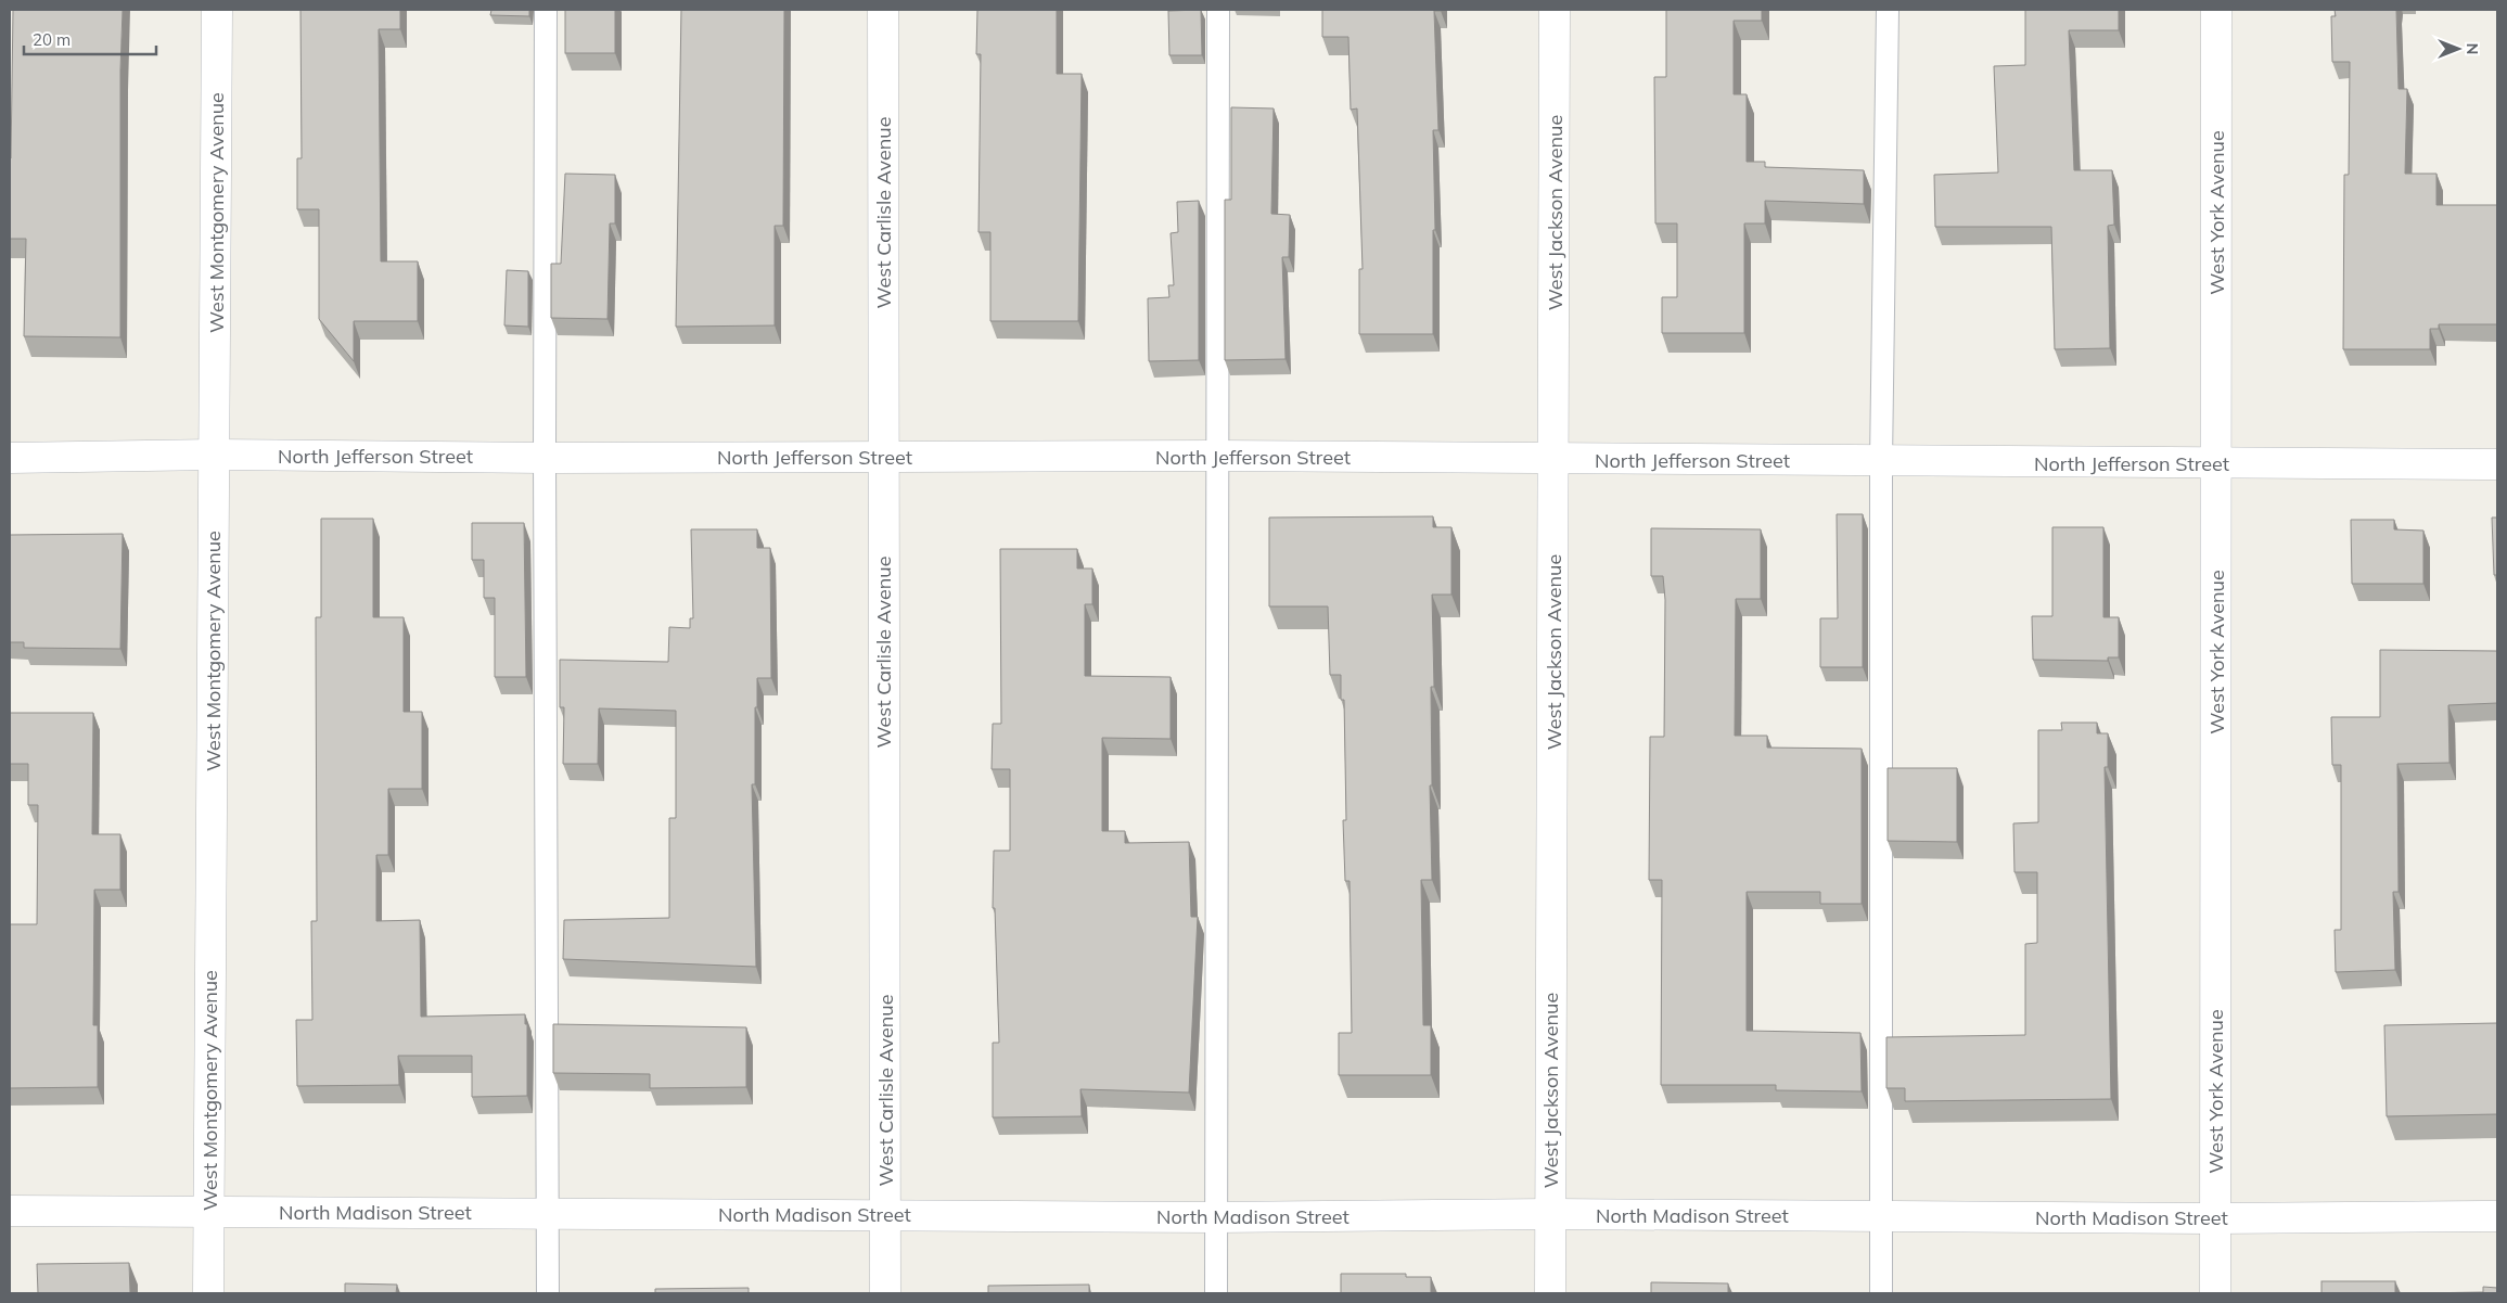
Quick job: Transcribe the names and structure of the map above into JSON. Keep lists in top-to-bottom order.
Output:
{
  "streets": {
    "street": [
      "West Montgomery Avenue",
      "West Carlisle Avenue",
      "West Jackson Avenue",
      "West York Avenue",
      "North Jefferson Street",
      "North Madison Street"
    ]
  },
  "crossings": [
    ["West Montgomery Avenue", "North Jefferson Street"],
    ["West Montgomery Avenue", "North Madison Street"],
    ["West Carlisle Avenue", "North Jefferson Street"],
    ["West Carlisle Avenue", "North Madison Street"],
    ["West Jackson Avenue", "North Jefferson Street"],
    ["West Jackson Avenue", "North Madison Street"],
    ["West York Avenue", "North Jefferson Street"],
    ["West York Avenue", "North Madison Street"]
  ],
  "scale_bar": "20 m",
  "north": "right"
}
